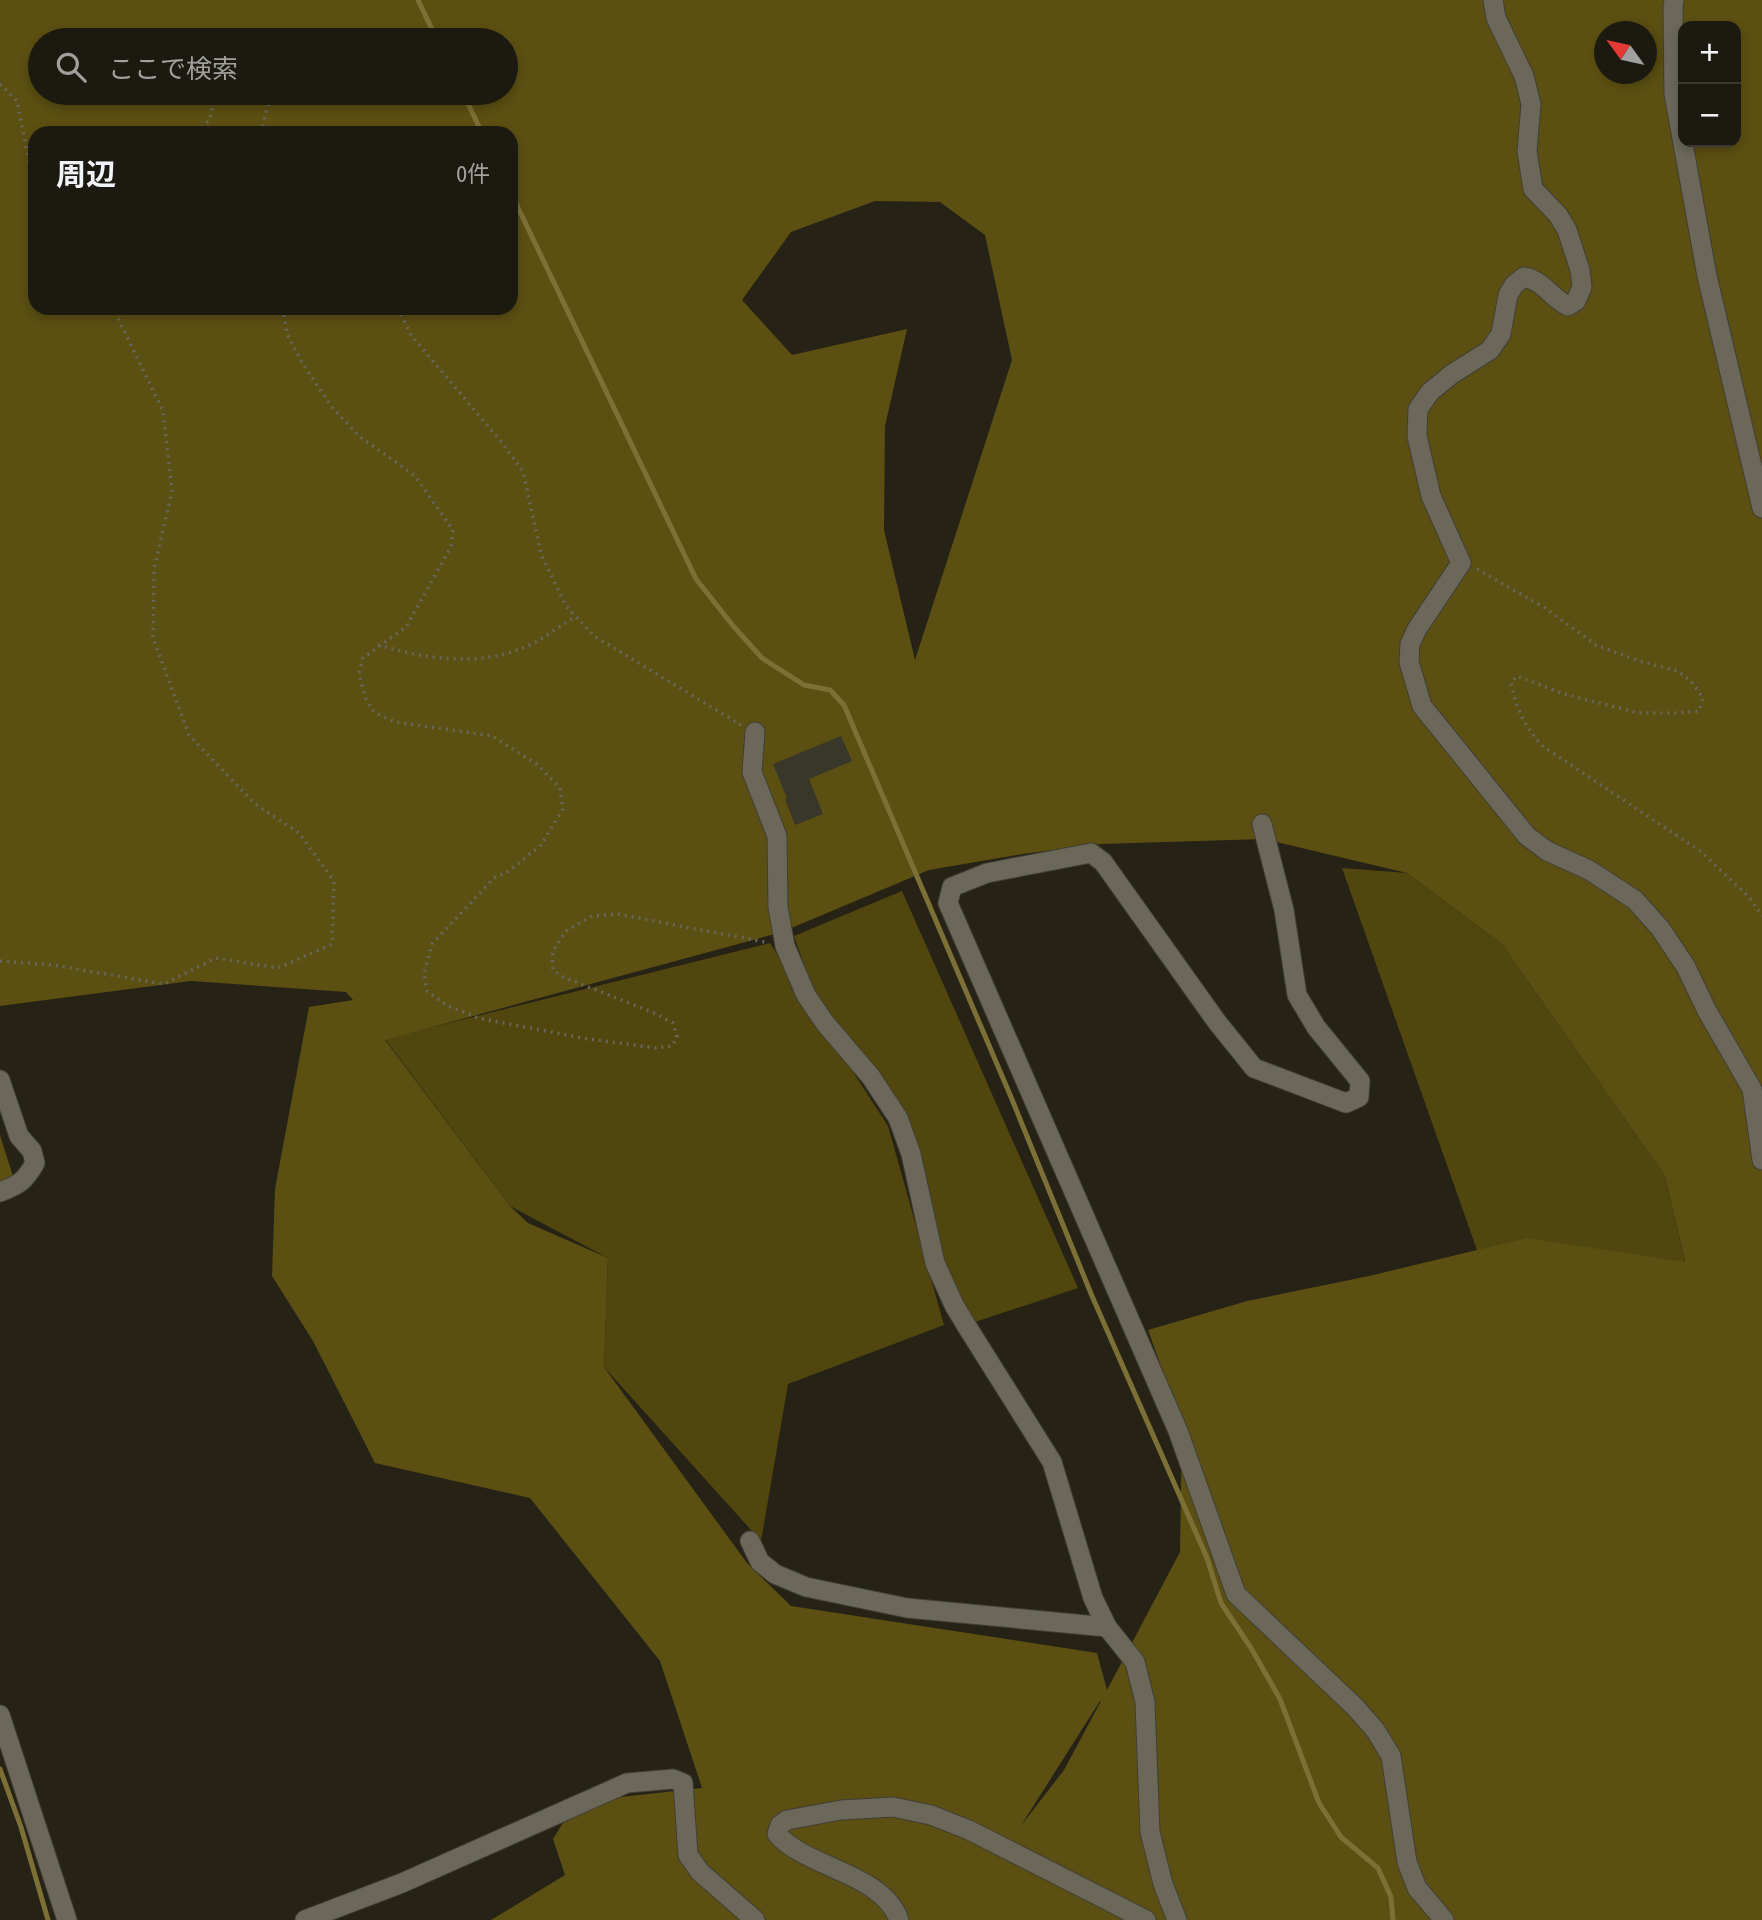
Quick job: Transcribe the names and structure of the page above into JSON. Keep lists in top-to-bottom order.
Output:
{
  "north": "top left",
  "page": {
    "map_buttons": ["+", "−"],
    "search": "ここで検索",
    "heading": ["周辺", "0件"]
  }
}
